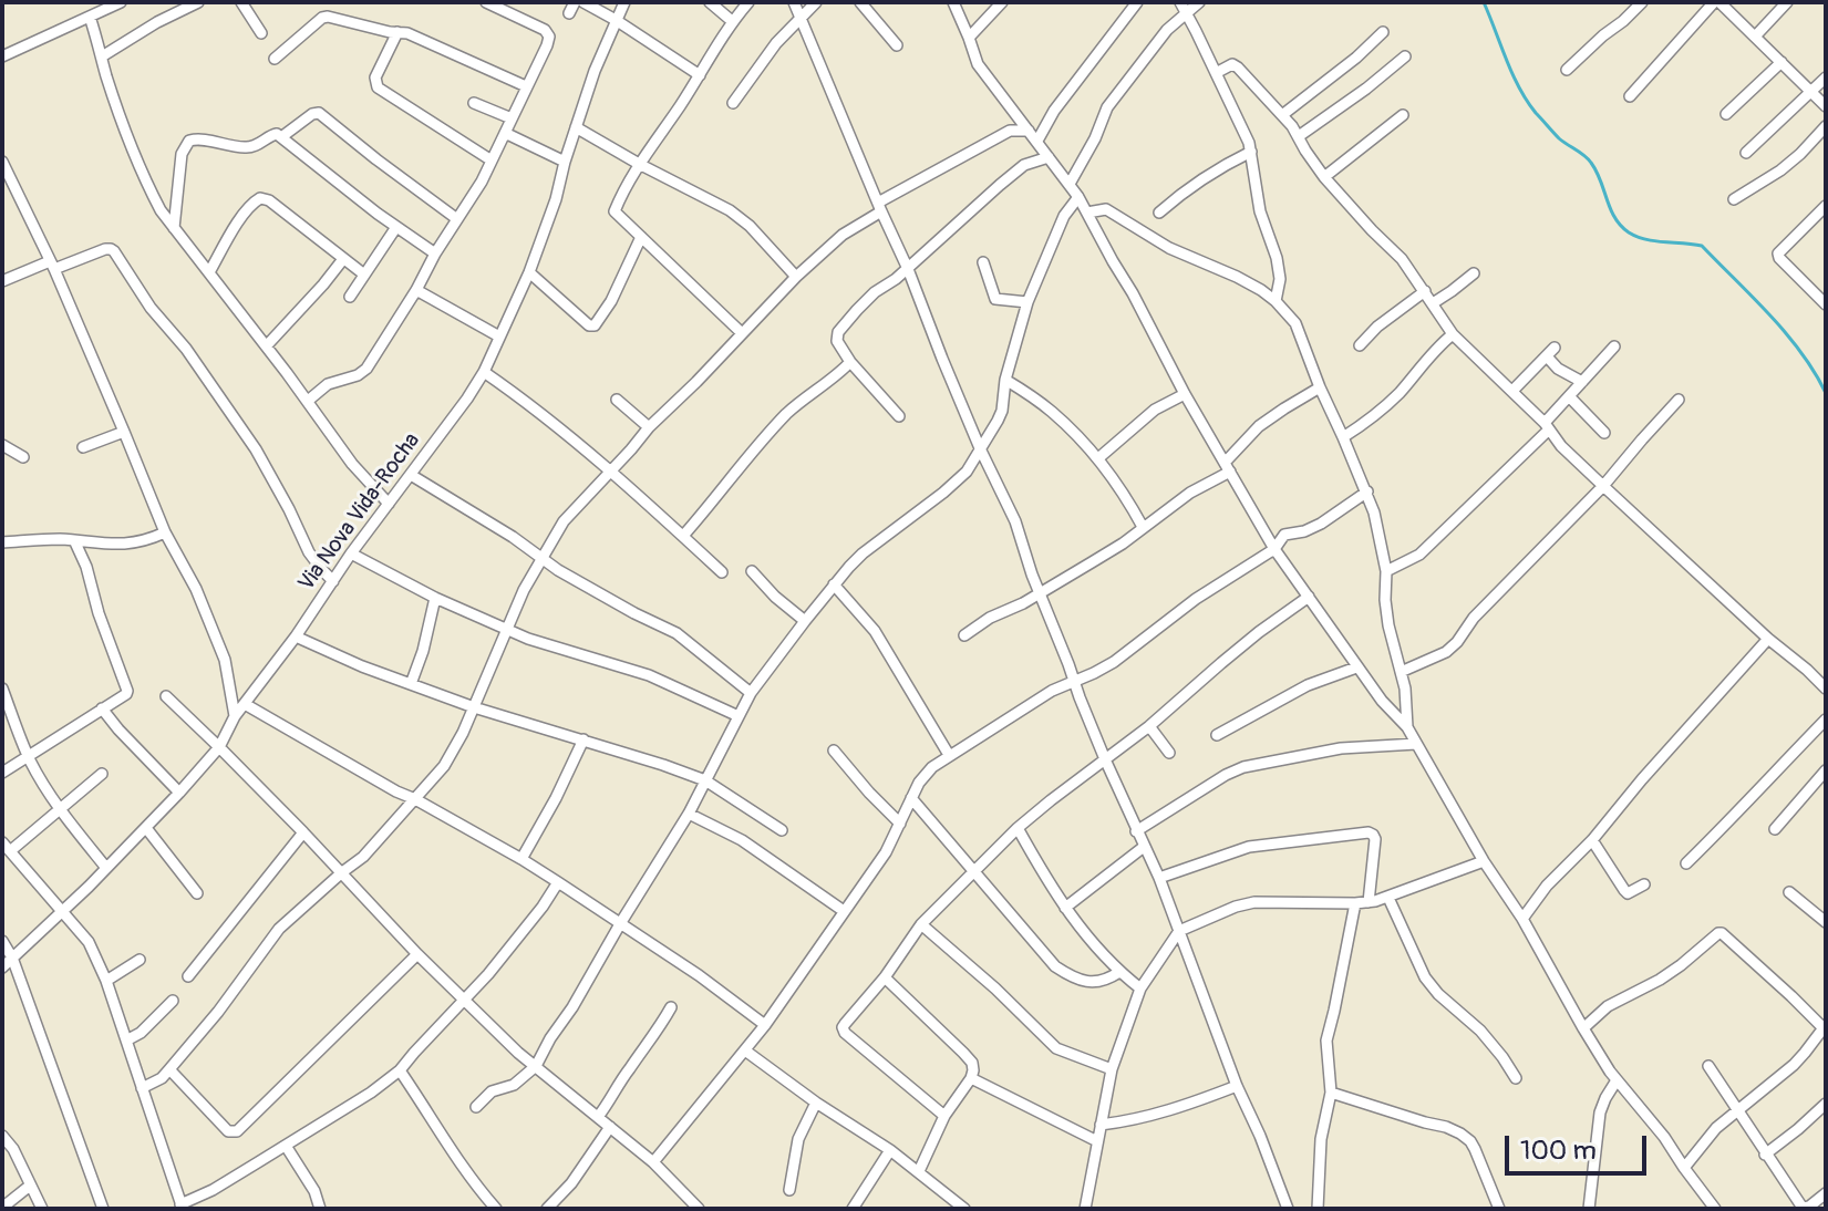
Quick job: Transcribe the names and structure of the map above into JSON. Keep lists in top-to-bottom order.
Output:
{
  "streets": {
    "street": ["Via Nova Vida-Rocha"]
  },
  "scale_bar": "100 m"
}
